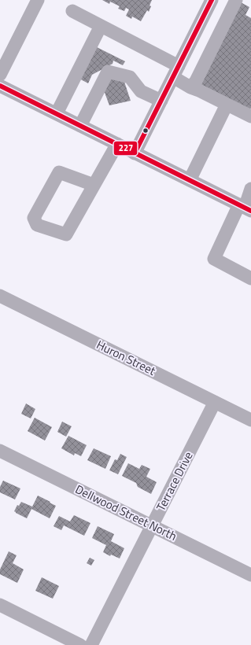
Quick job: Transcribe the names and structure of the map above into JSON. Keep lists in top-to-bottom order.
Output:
{
  "streets": {
    "street": ["Huron Street", "Terrace Drive", "Dellwood Street North"]
  },
  "crossings": [
    ["Huron Street", "Terrace Drive"],
    ["Terrace Drive", "Dellwood Street North"]
  ],
  "lines": ["transit line 227"]
}
